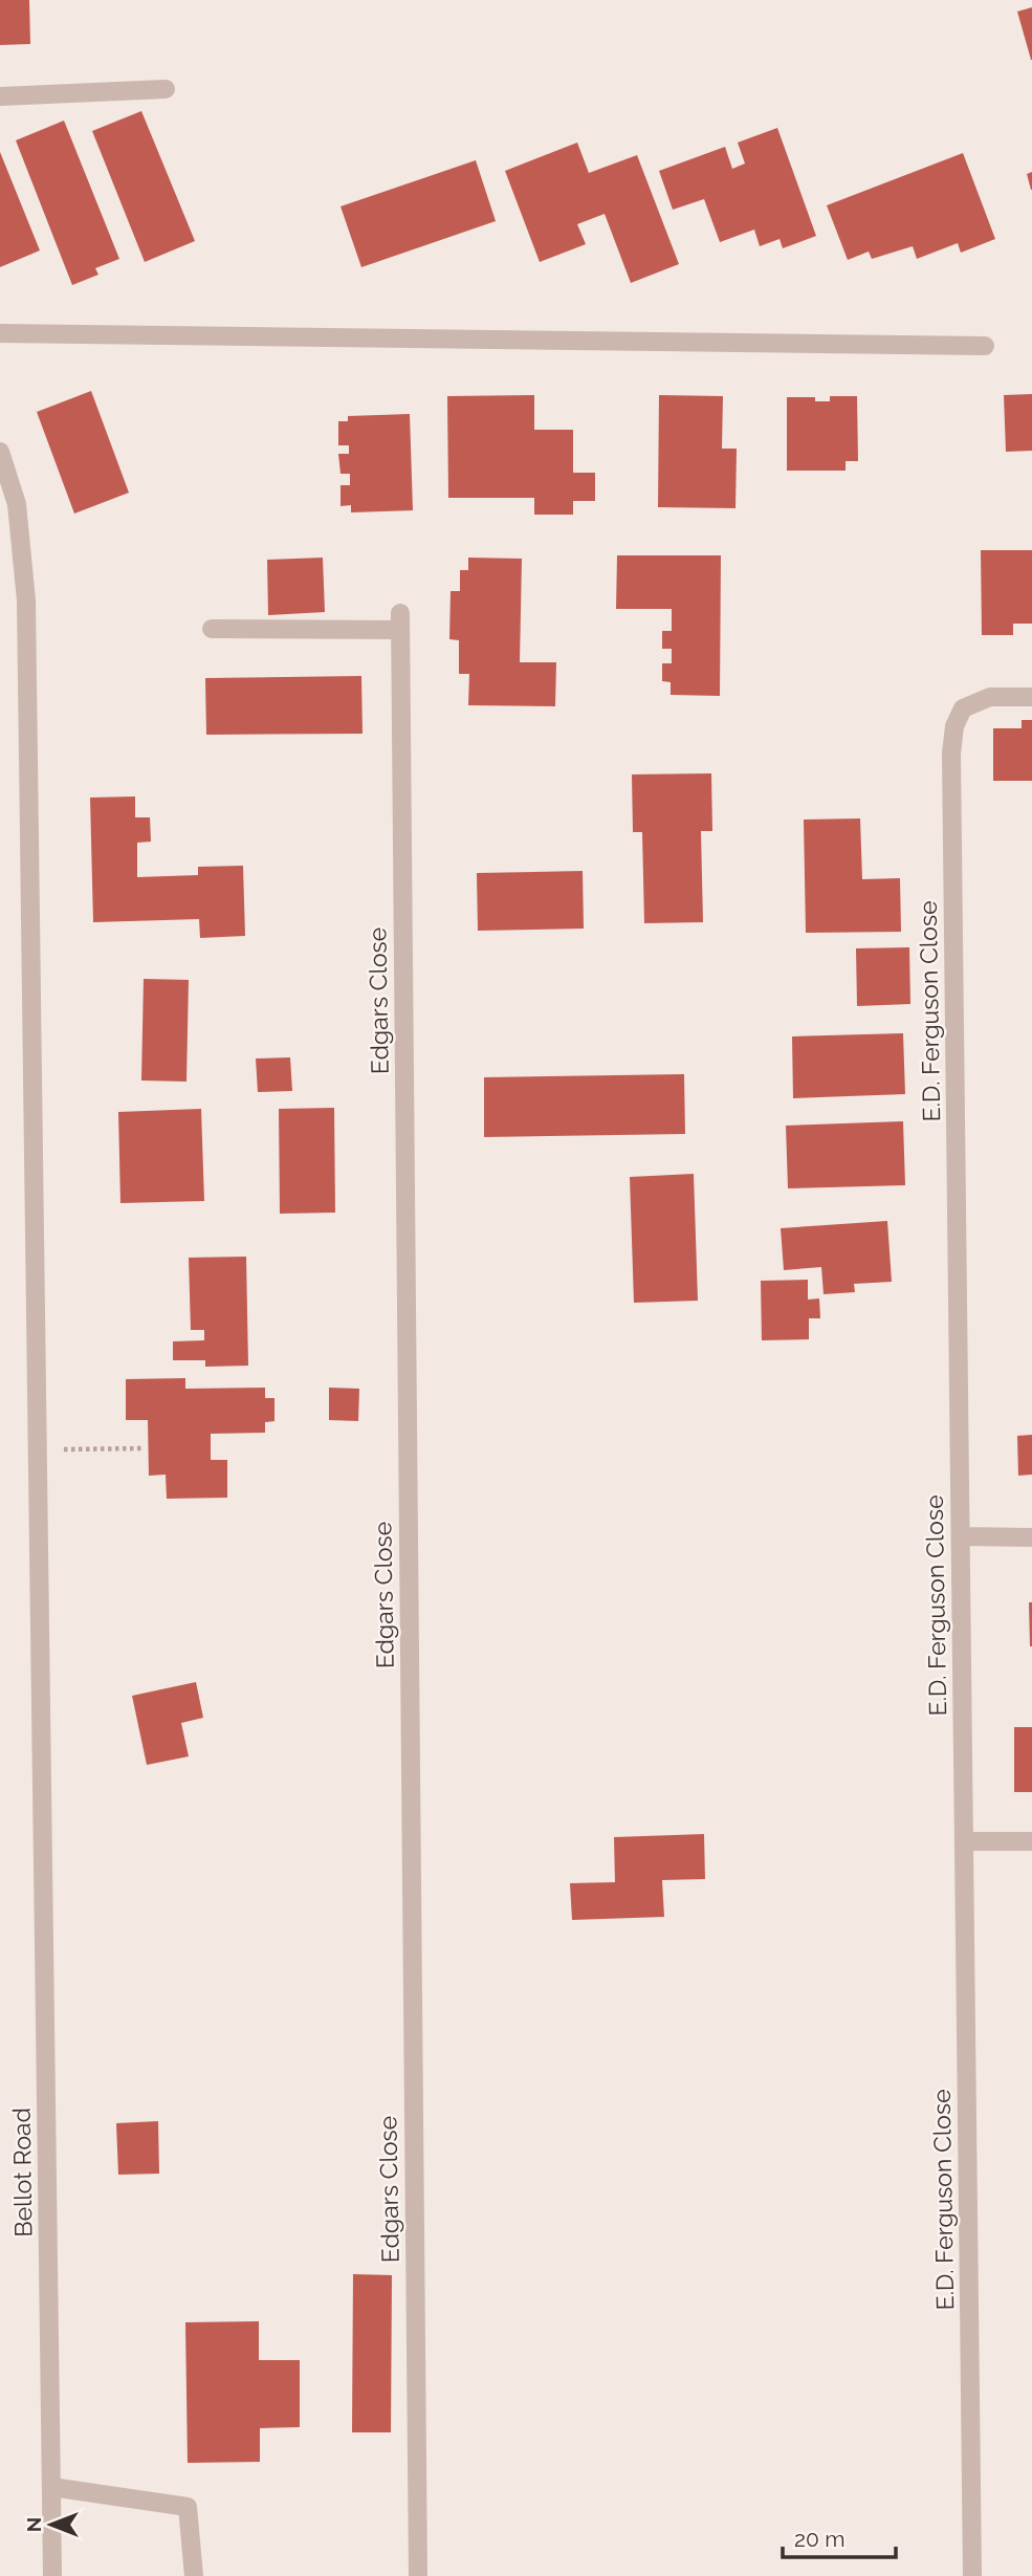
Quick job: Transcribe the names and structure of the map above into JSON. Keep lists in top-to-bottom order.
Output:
{
  "streets": {
    "street": ["Edgars Close", "E.D. Ferguson Close", "Bellot Road"]
  },
  "scale_bar": "20 m",
  "north": "left"
}
